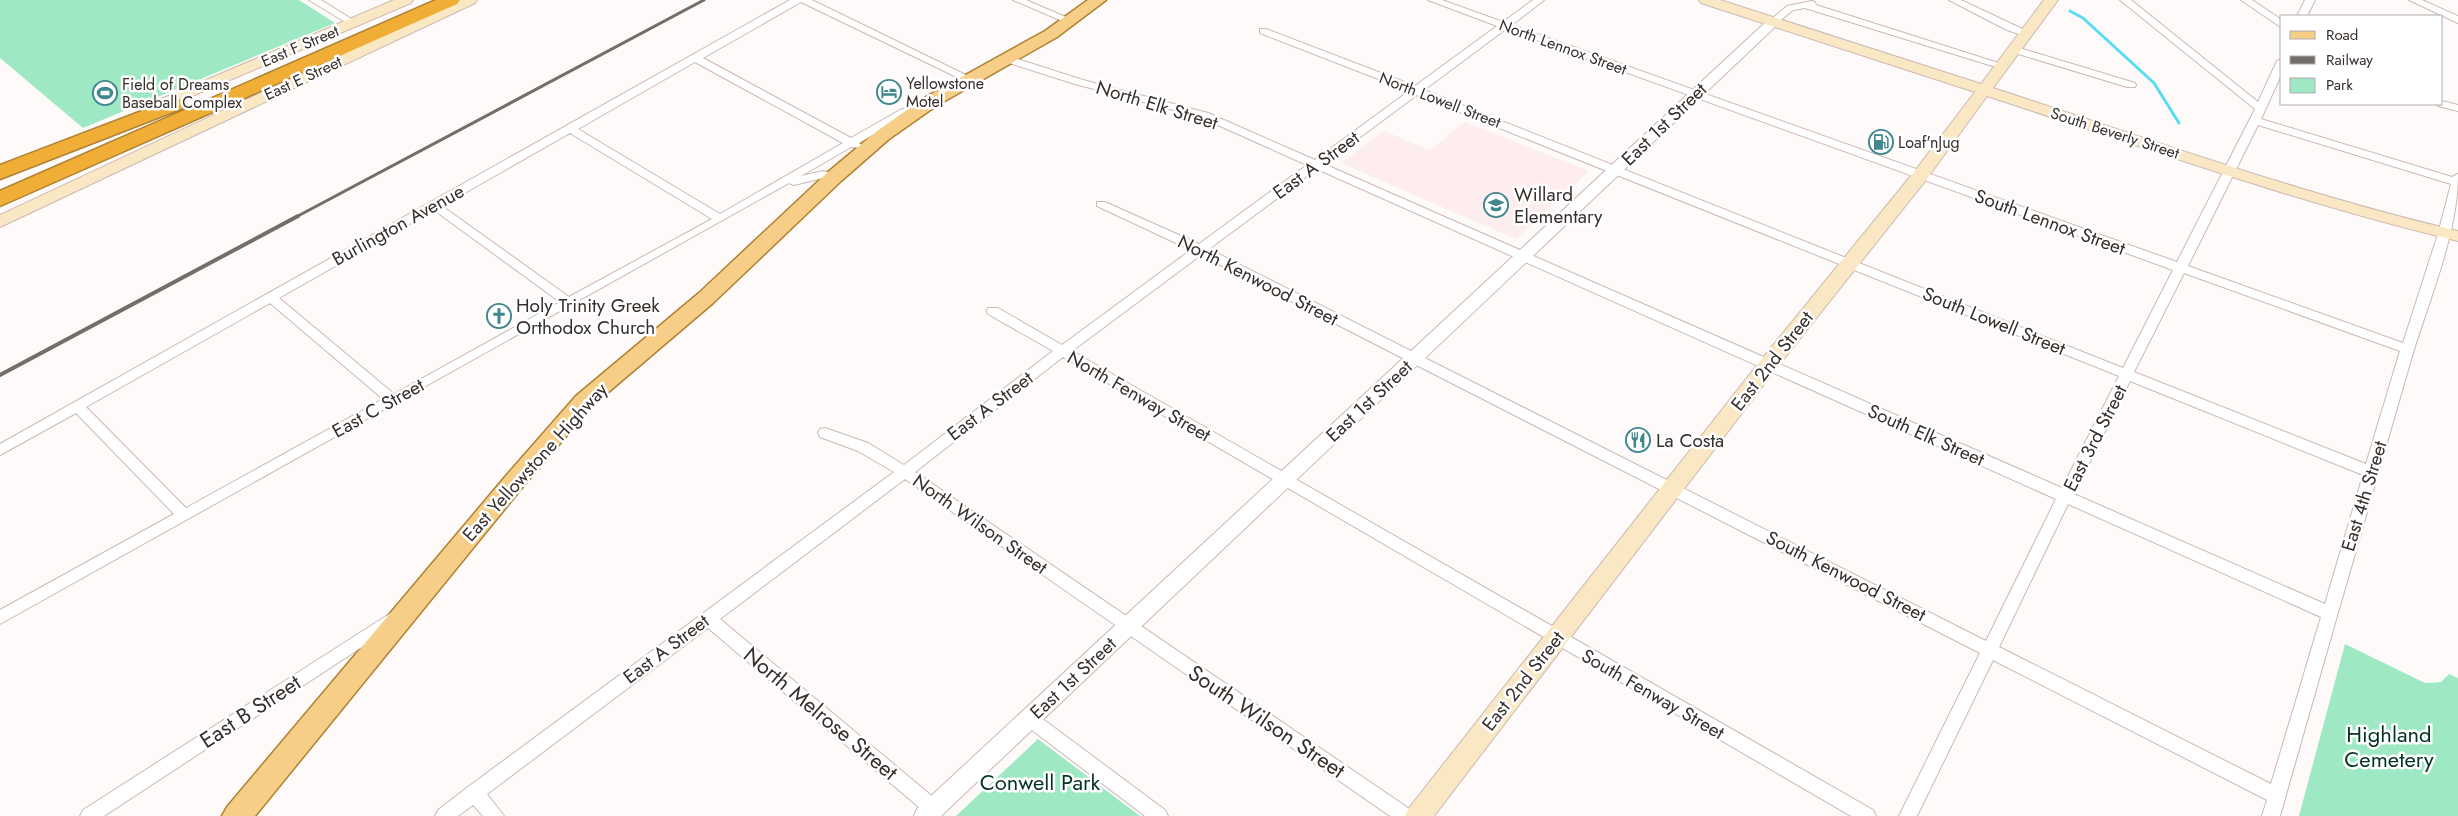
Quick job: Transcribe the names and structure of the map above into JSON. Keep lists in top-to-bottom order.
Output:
{
  "streets": {
    "main road": [
      "East F Street",
      "East E Street",
      "South Beverly Street",
      "East 2nd Street",
      "East Yellowstone Highway"
    ],
    "street": [
      "North Lennox Street",
      "North Lowell Street",
      "North Elk Street",
      "East 1st Street",
      "East A Street",
      "South Lennox Street",
      "Burlington Avenue",
      "North Kenwood Street",
      "South Lowell Street",
      "North Fenway Street",
      "East C Street",
      "South Elk Street",
      "East 3rd Street",
      "East 4th Street",
      "North Wilson Street",
      "South Kenwood Street",
      "South Fenway Street",
      "East B Street",
      "North Melrose Street",
      "South Wilson Street"
    ]
  },
  "crossings": [
    ["North Lennox Street", "East 1st Street"],
    ["North Lennox Street", "East A Street"],
    ["North Lennox Street", "South Lennox Street"],
    ["North Lowell Street", "East 1st Street"],
    ["North Lowell Street", "East A Street"],
    ["North Lowell Street", "South Lowell Street"],
    ["North Elk Street", "East 1st Street"],
    ["North Elk Street", "East A Street"],
    ["North Elk Street", "South Elk Street"],
    ["North Elk Street", "East Yellowstone Highway"],
    ["East 1st Street", "South Beverly Street"],
    ["East 1st Street", "South Lennox Street"],
    ["East 1st Street", "North Kenwood Street"],
    ["East 1st Street", "South Lowell Street"],
    ["East 1st Street", "North Fenway Street"],
    ["East 1st Street", "South Elk Street"],
    ["East 1st Street", "North Wilson Street"],
    ["East 1st Street", "South Kenwood Street"],
    ["East 1st Street", "South Fenway Street"],
    ["East 1st Street", "North Melrose Street"],
    ["East 1st Street", "South Wilson Street"],
    ["South Beverly Street", "East 2nd Street"],
    ["South Beverly Street", "East 3rd Street"],
    ["South Beverly Street", "East 4th Street"],
    ["East A Street", "North Kenwood Street"],
    ["East A Street", "North Fenway Street"],
    ["East A Street", "North Wilson Street"],
    ["East A Street", "North Melrose Street"],
    ["South Lennox Street", "East 2nd Street"],
    ["South Lennox Street", "East 3rd Street"],
    ["South Lennox Street", "East 4th Street"],
    ["North Kenwood Street", "South Kenwood Street"],
    ["South Lowell Street", "East 2nd Street"],
    ["South Lowell Street", "East 3rd Street"],
    ["South Lowell Street", "East 4th Street"],
    ["East 2nd Street", "South Elk Street"],
    ["East 2nd Street", "South Kenwood Street"],
    ["East 2nd Street", "South Fenway Street"],
    ["North Fenway Street", "South Fenway Street"],
    ["East C Street", "East Yellowstone Highway"],
    ["South Elk Street", "East 3rd Street"],
    ["South Elk Street", "East 4th Street"],
    ["East 3rd Street", "South Kenwood Street"],
    ["East Yellowstone Highway", "East B Street"],
    ["East 4th Street", "South Kenwood Street"],
    ["North Wilson Street", "South Wilson Street"]
  ],
  "parks": ["Highland Cemetery", "Conwell Park"],
  "places": {
    "hotel": ["Yellowstone Motel"],
    "sports": ["Field of Dreams Baseball Complex"],
    "fuel station": ["Loaf'nJug"],
    "school or university": ["Willard Elementary"],
    "church": ["Holy Trinity Greek Orthodox Church"],
    "restaurant": ["La Costa"]
  },
  "legend": ["Road", "Railway", "Park"]
}
